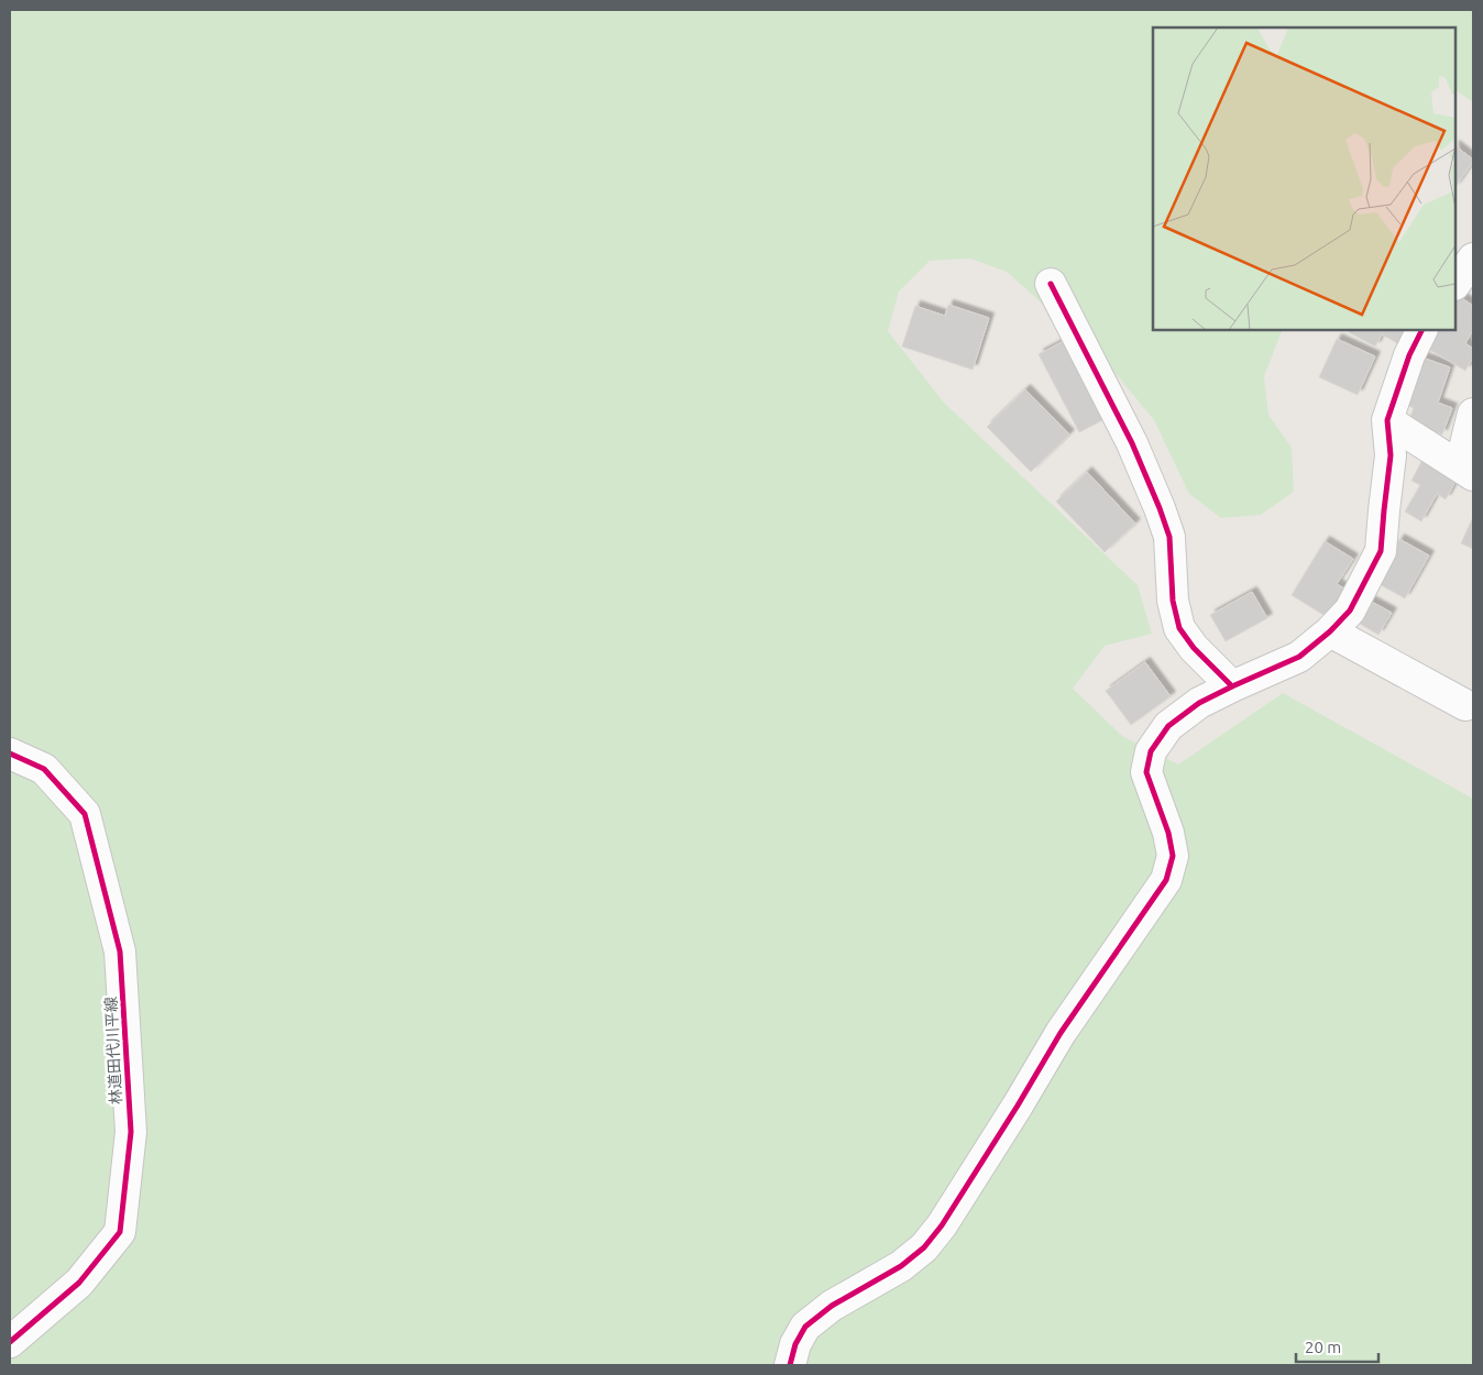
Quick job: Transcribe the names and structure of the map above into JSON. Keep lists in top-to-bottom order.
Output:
{
  "streets": {
    "street": ["林道田代川平線"]
  },
  "scale_bar": "20 m"
}
